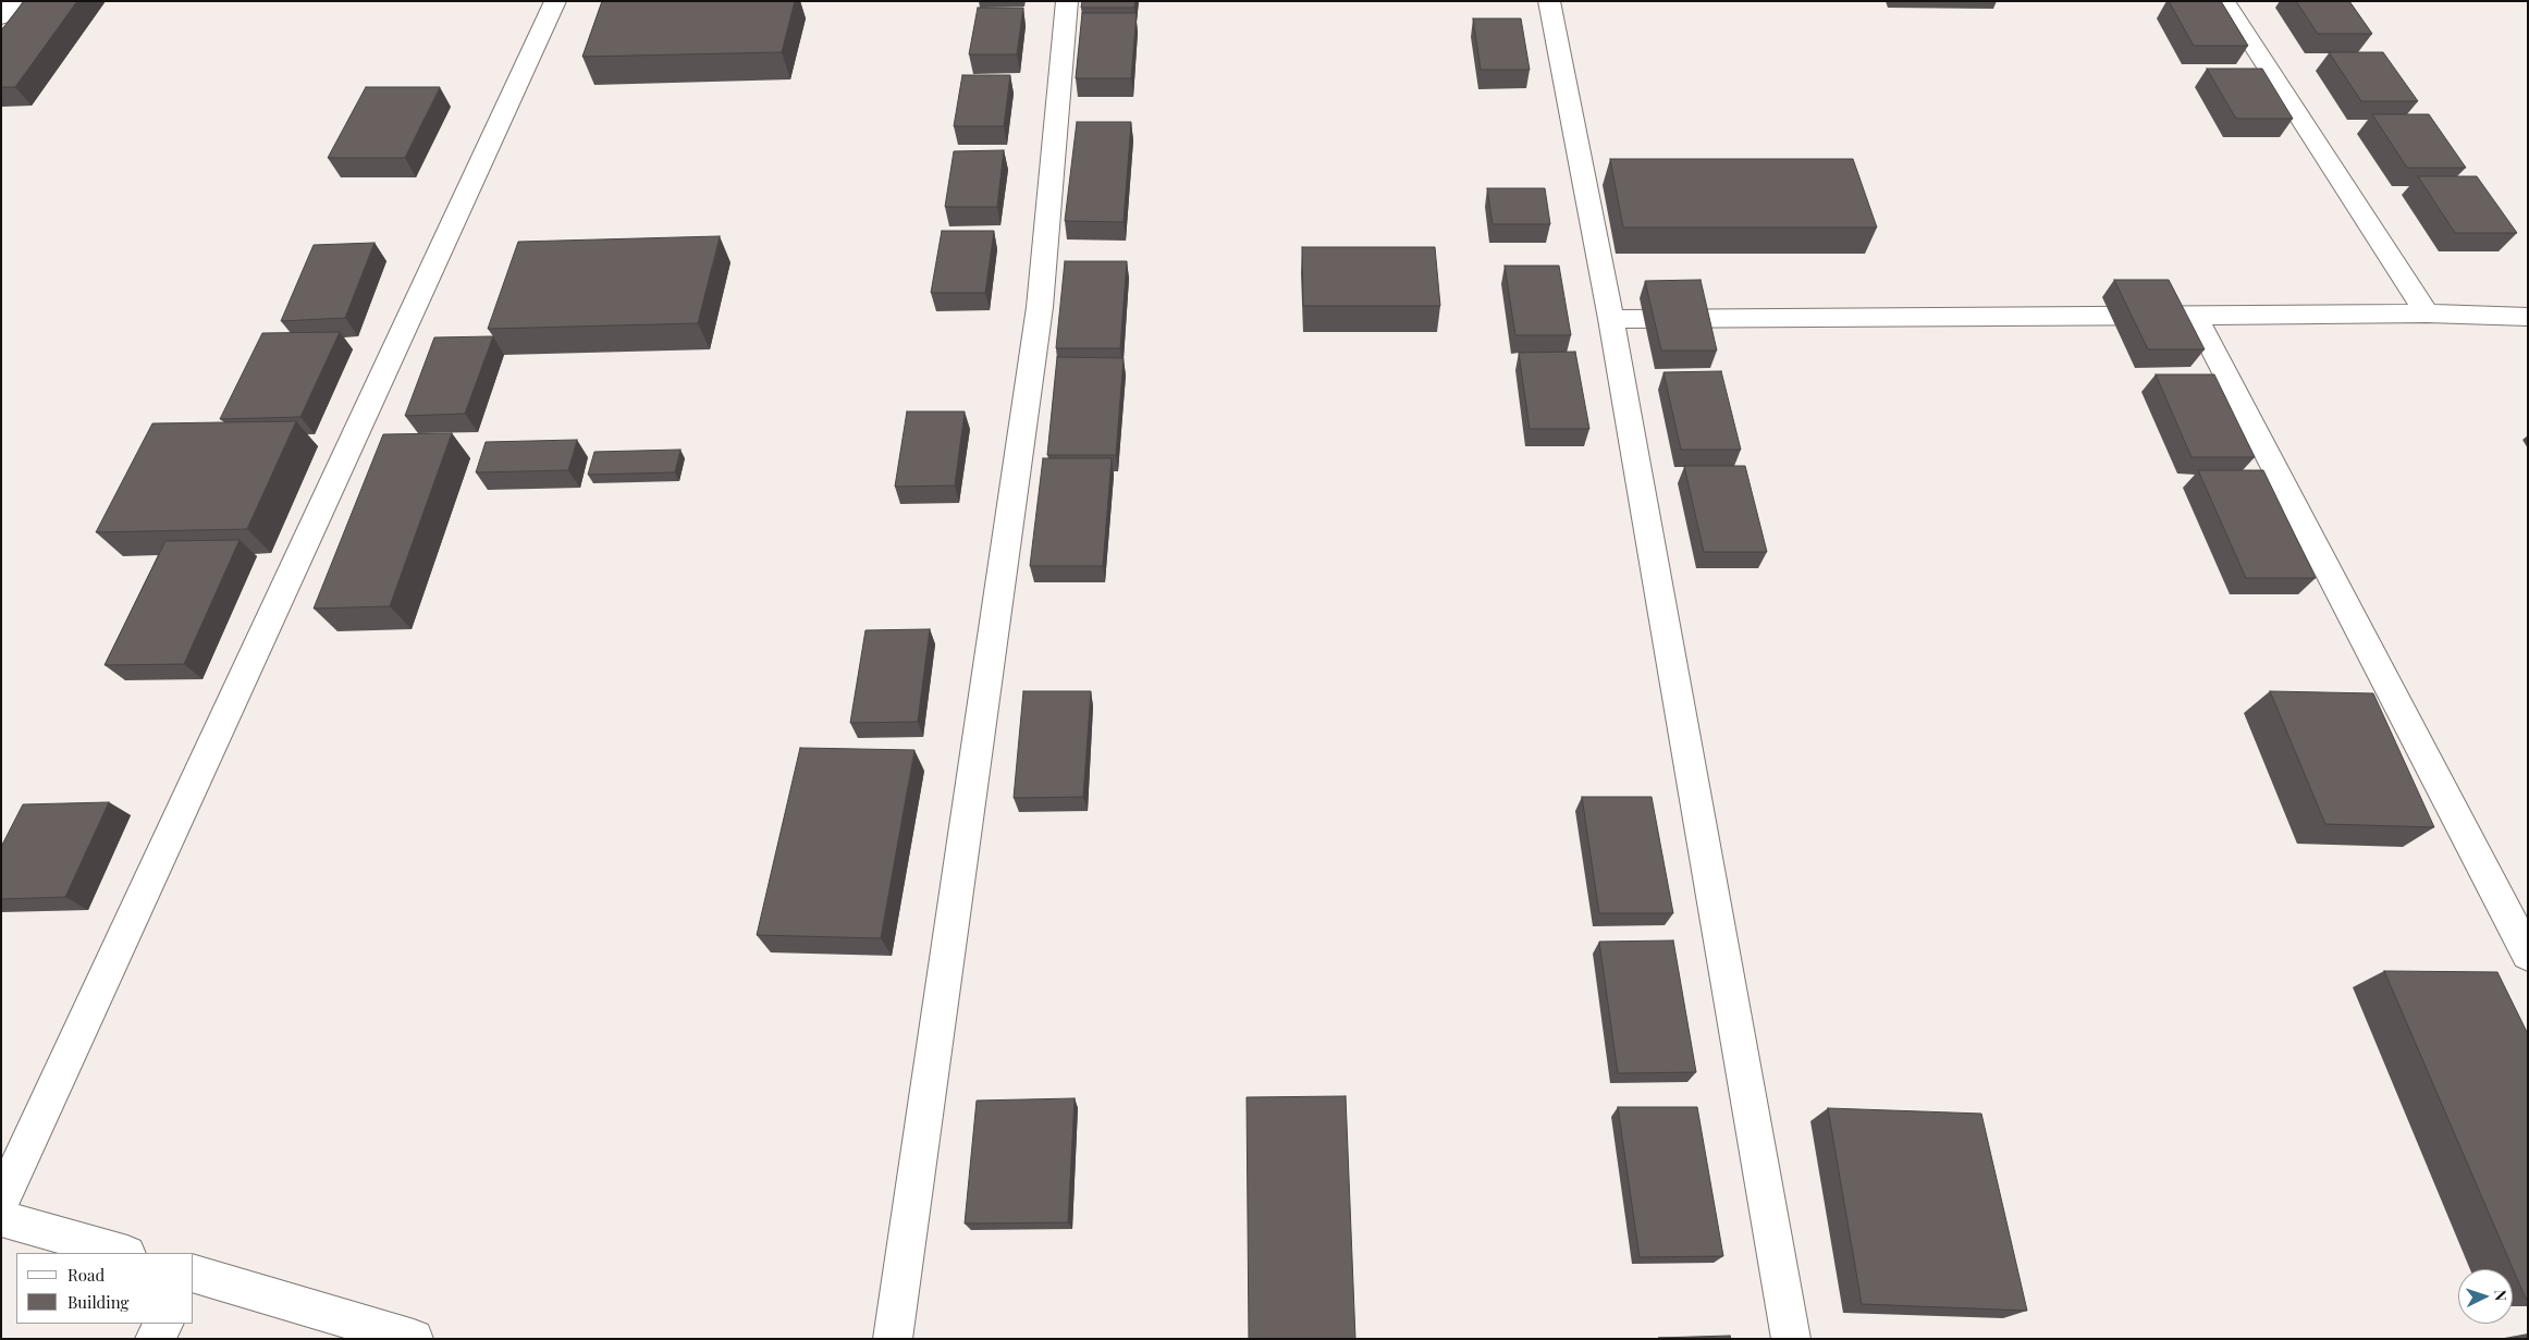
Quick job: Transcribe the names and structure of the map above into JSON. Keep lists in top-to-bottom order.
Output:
{
  "legend": ["Road", "Building"],
  "north": "right"
}
